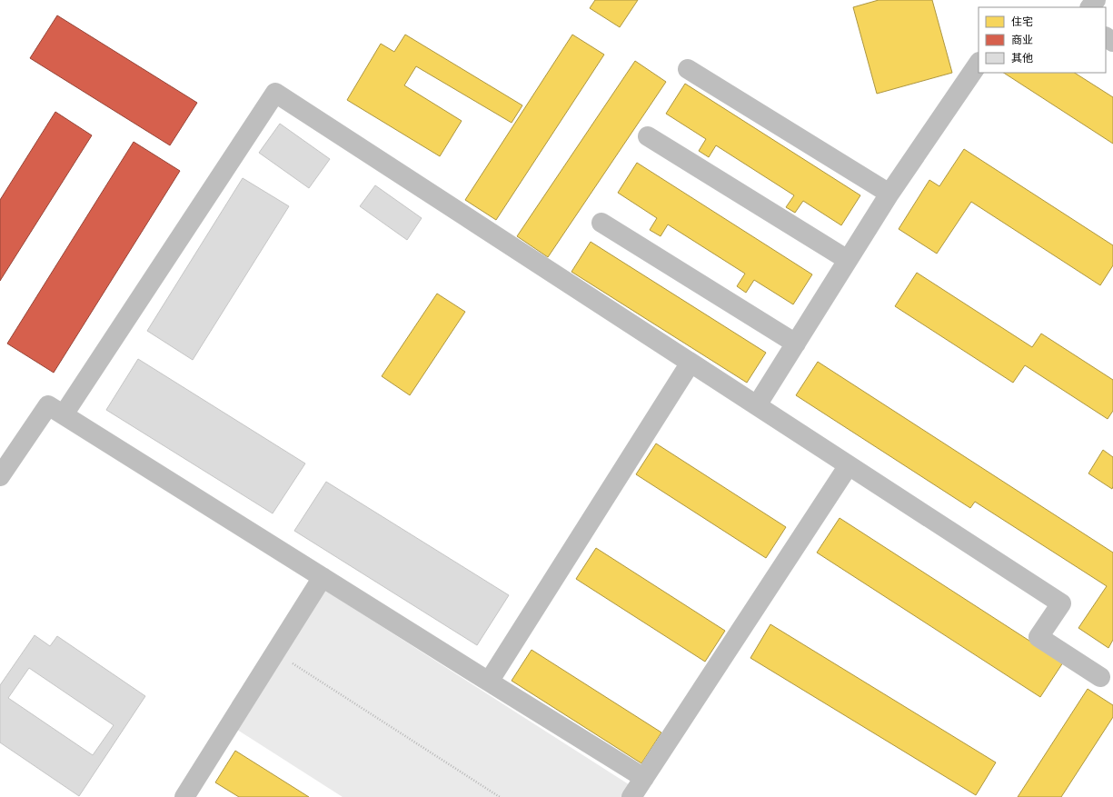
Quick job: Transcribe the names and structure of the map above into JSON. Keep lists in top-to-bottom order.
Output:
{
  "legend": ["住宅", "商业", "其他"]
}
